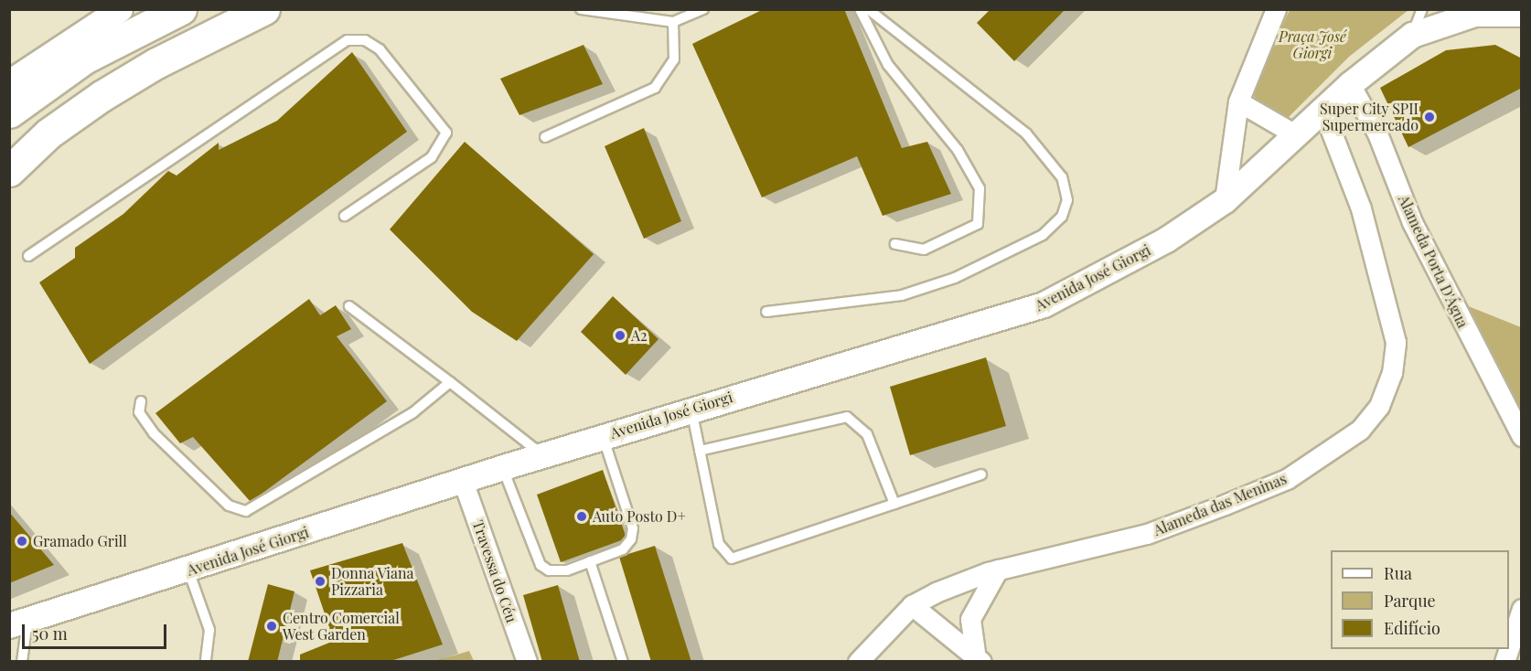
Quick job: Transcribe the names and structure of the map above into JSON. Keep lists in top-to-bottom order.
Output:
{
  "streets": {
    "street": [
      "Alameda Porta D'Água",
      "Avenida José Giorgi",
      "Alameda das Meninas",
      "Travessa do Céu"
    ]
  },
  "crossings": [
    ["Alameda Porta D'Água", "Avenida José Giorgi"],
    ["Avenida José Giorgi", "Alameda das Meninas"],
    ["Avenida José Giorgi", "Travessa do Céu"]
  ],
  "parks": ["Praça José Giorgi"],
  "places": [
    "Super City SPII Supermercado",
    "A2",
    "Auto Posto D+",
    "Gramado Grill",
    "Donna Viana Pizzaria",
    "Centro Comercial West Garden"
  ],
  "legend": ["Rua", "Parque", "Edifício"],
  "scale_bar": "50 m"
}
